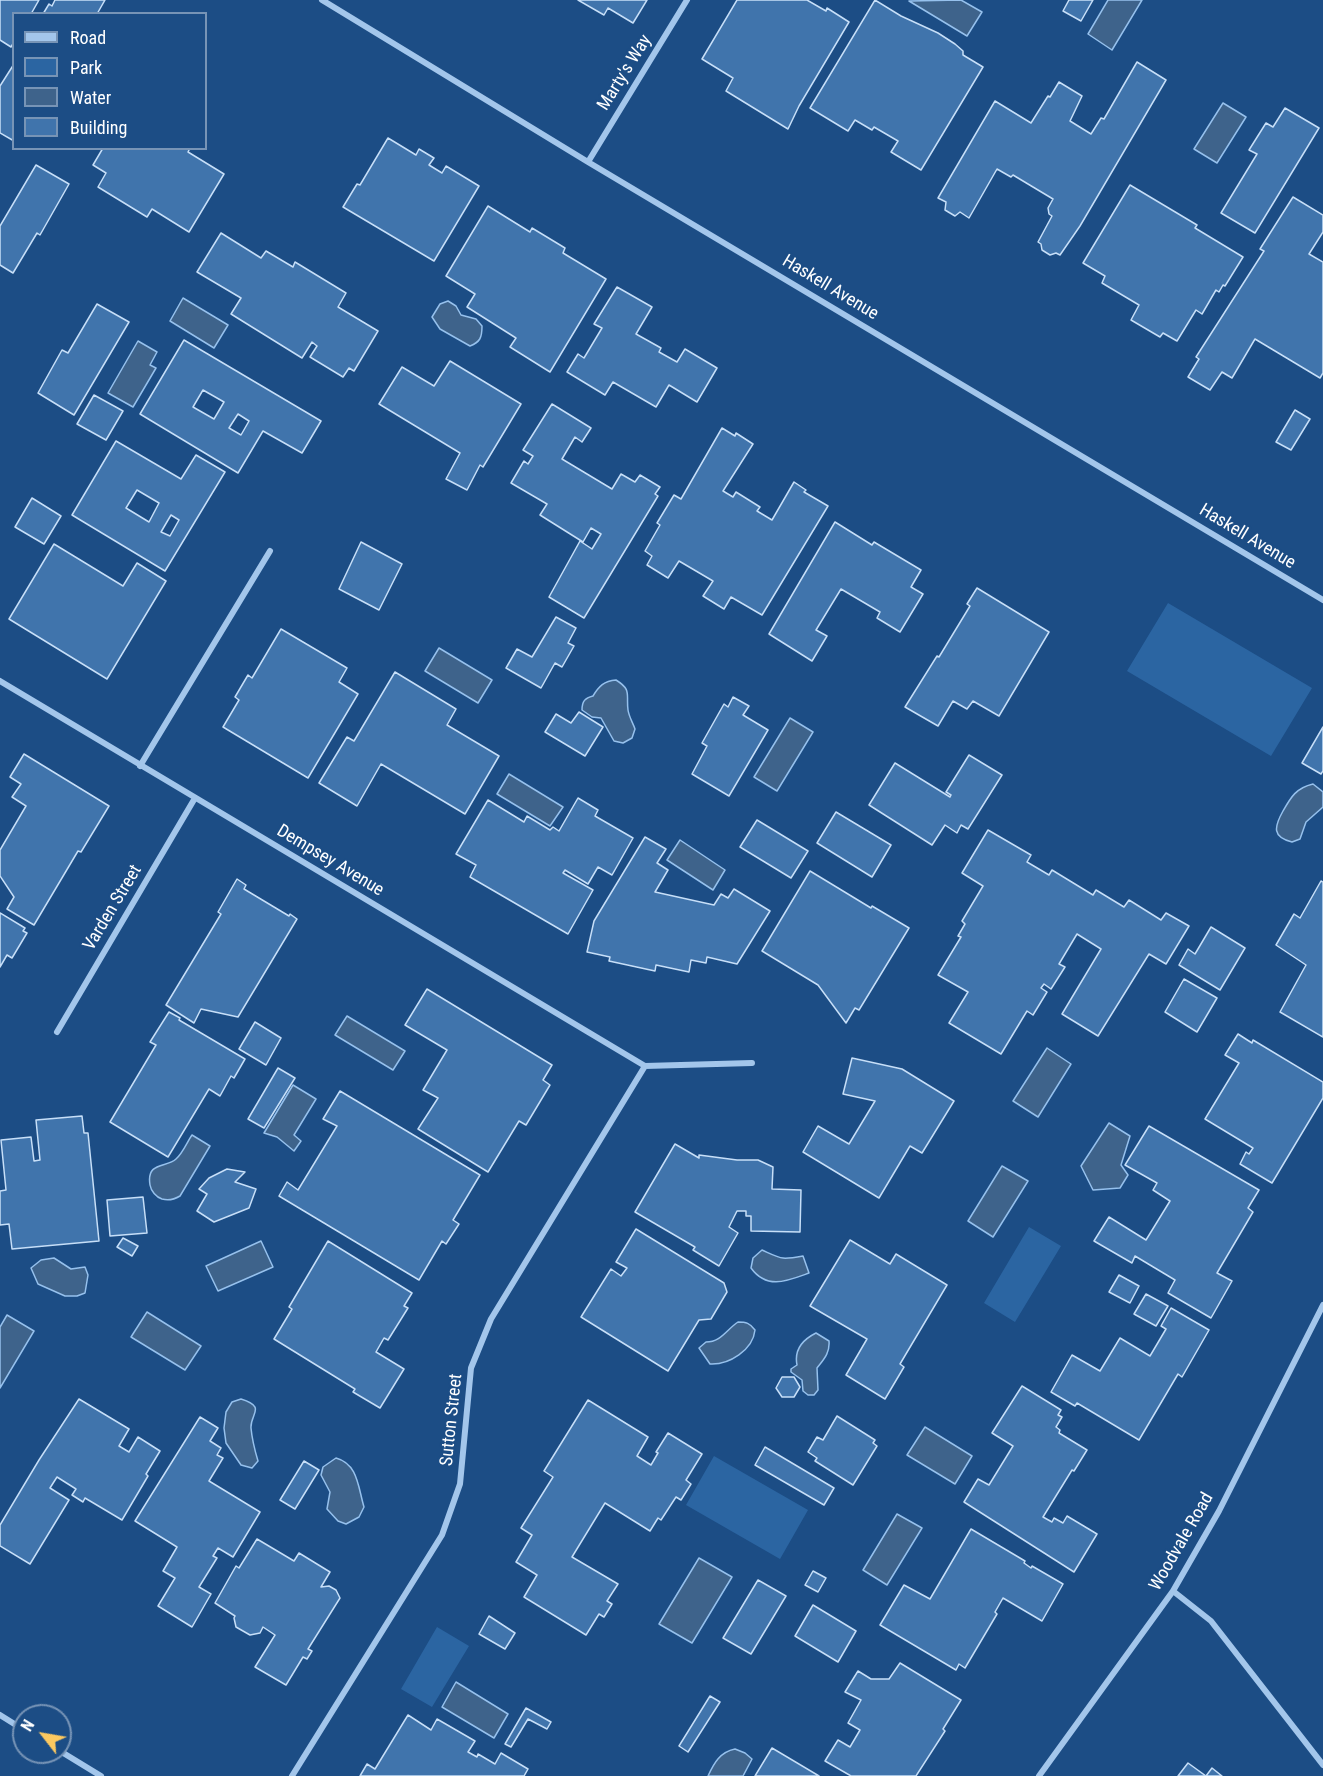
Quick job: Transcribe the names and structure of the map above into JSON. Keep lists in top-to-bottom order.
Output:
{
  "streets": {
    "street": [
      "Marty's Way",
      "Haskell Avenue",
      "Dempsey Avenue",
      "Varden Street",
      "Sutton Street",
      "Woodvale Road"
    ]
  },
  "crossings": [
    ["Marty's Way", "Haskell Avenue"],
    ["Dempsey Avenue", "Varden Street"],
    ["Dempsey Avenue", "Sutton Street"]
  ],
  "legend": [
    "Road",
    "Park",
    "Water",
    "Building"
  ],
  "north": "top left"
}
